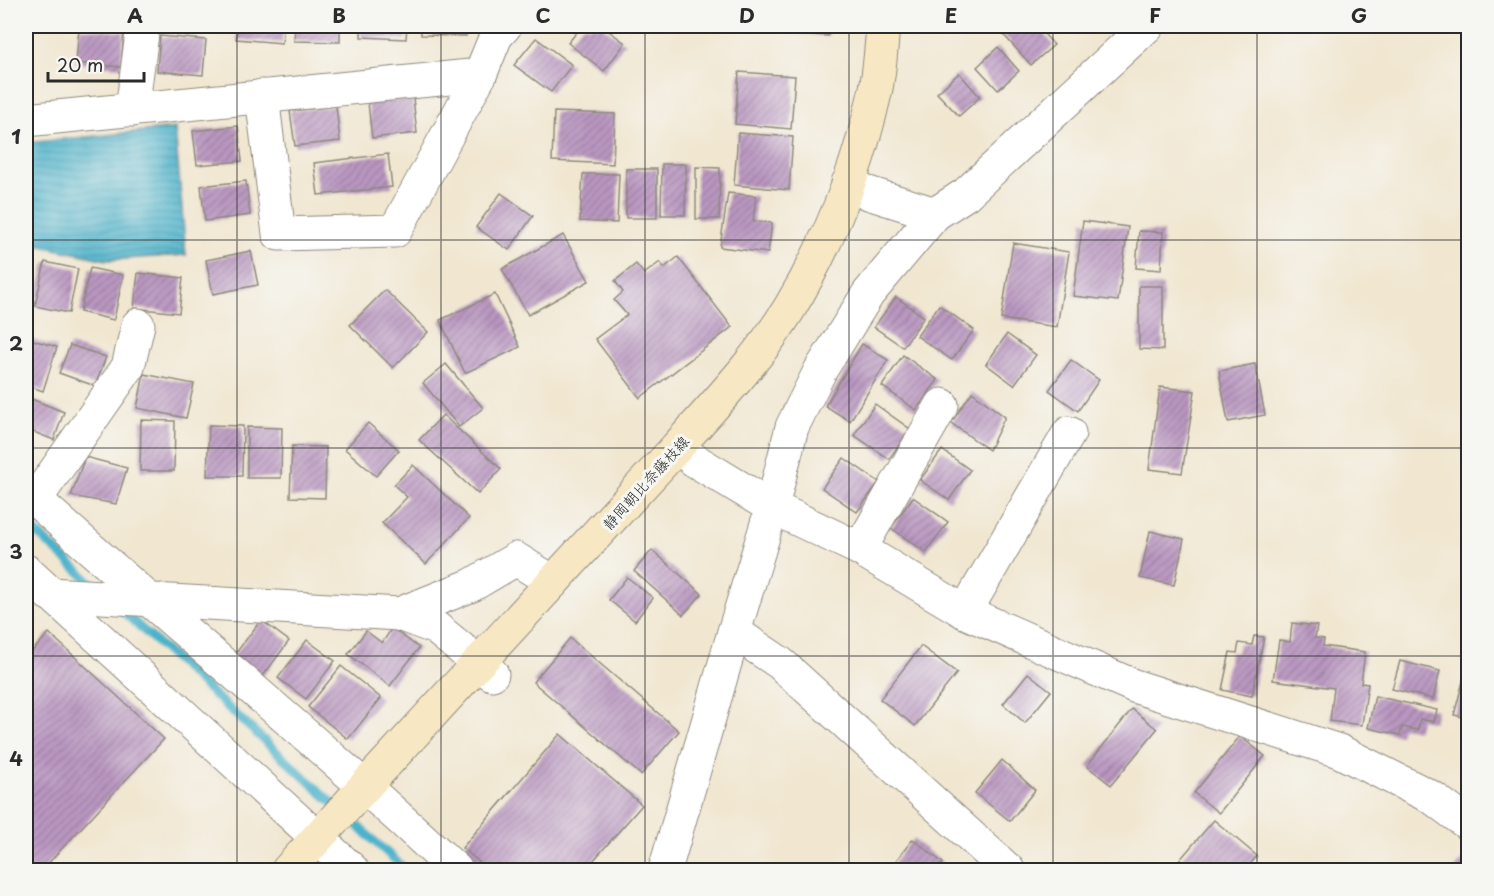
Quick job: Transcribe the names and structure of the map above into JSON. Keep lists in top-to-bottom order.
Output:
{
  "streets": {
    "main road": ["静岡朝比奈藤枝線"]
  },
  "scale_bar": "20 m",
  "grid": {
    "columns": [
      "A",
      "B",
      "C",
      "D",
      "E",
      "F",
      "G"
    ],
    "rows": [
      "1",
      "2",
      "3",
      "4"
    ]
  }
}
